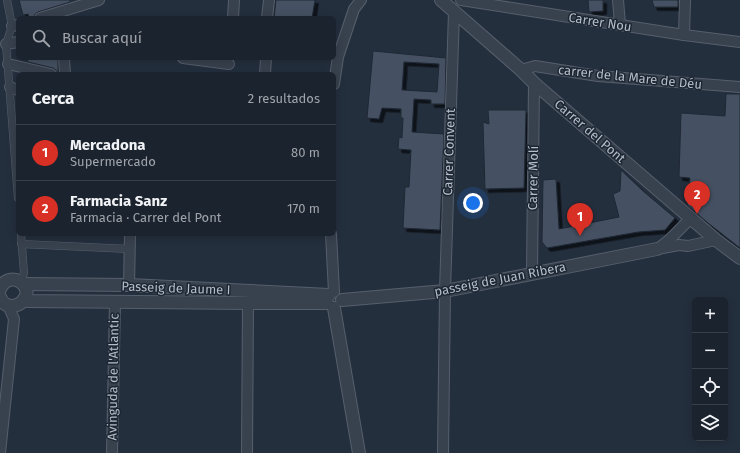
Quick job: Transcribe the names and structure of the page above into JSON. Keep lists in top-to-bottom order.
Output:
{
  "streets": {
    "street": [
      "Carrer Nou",
      "carrer de la Mare de Déu",
      "Carrer del Pont",
      "Carrer Convent",
      "Carrer Molí",
      "passeig de Juan Ribera",
      "Passeig de Jaume I",
      "Avinguda de l'Atlantic"
    ]
  },
  "crossings": [
    ["carrer de la Mare de Déu", "Carrer del Pont"],
    ["Carrer del Pont", "Carrer Convent"],
    ["Carrer del Pont", "Carrer Molí"],
    ["Carrer del Pont", "passeig de Juan Ribera"],
    ["Carrer Convent", "passeig de Juan Ribera"],
    ["Carrer Molí", "passeig de Juan Ribera"],
    ["passeig de Juan Ribera", "Passeig de Jaume I"],
    ["Passeig de Jaume I", "Avinguda de l'Atlantic"]
  ],
  "page": {
    "search": "Buscar aquí",
    "heading": ["Cerca", "2 resultados"],
    "list": [
      {
        "mark": "1",
        "name": "Mercadona",
        "note": "Supermercado",
        "value": "80 m"
      },
      {
        "mark": "2",
        "name": "Farmacia Sanz",
        "note": "Farmacia · Carrer del Pont",
        "value": "170 m"
      }
    ],
    "pins": ["2", "1"],
    "map_buttons": ["+", "−"]
  }
}
